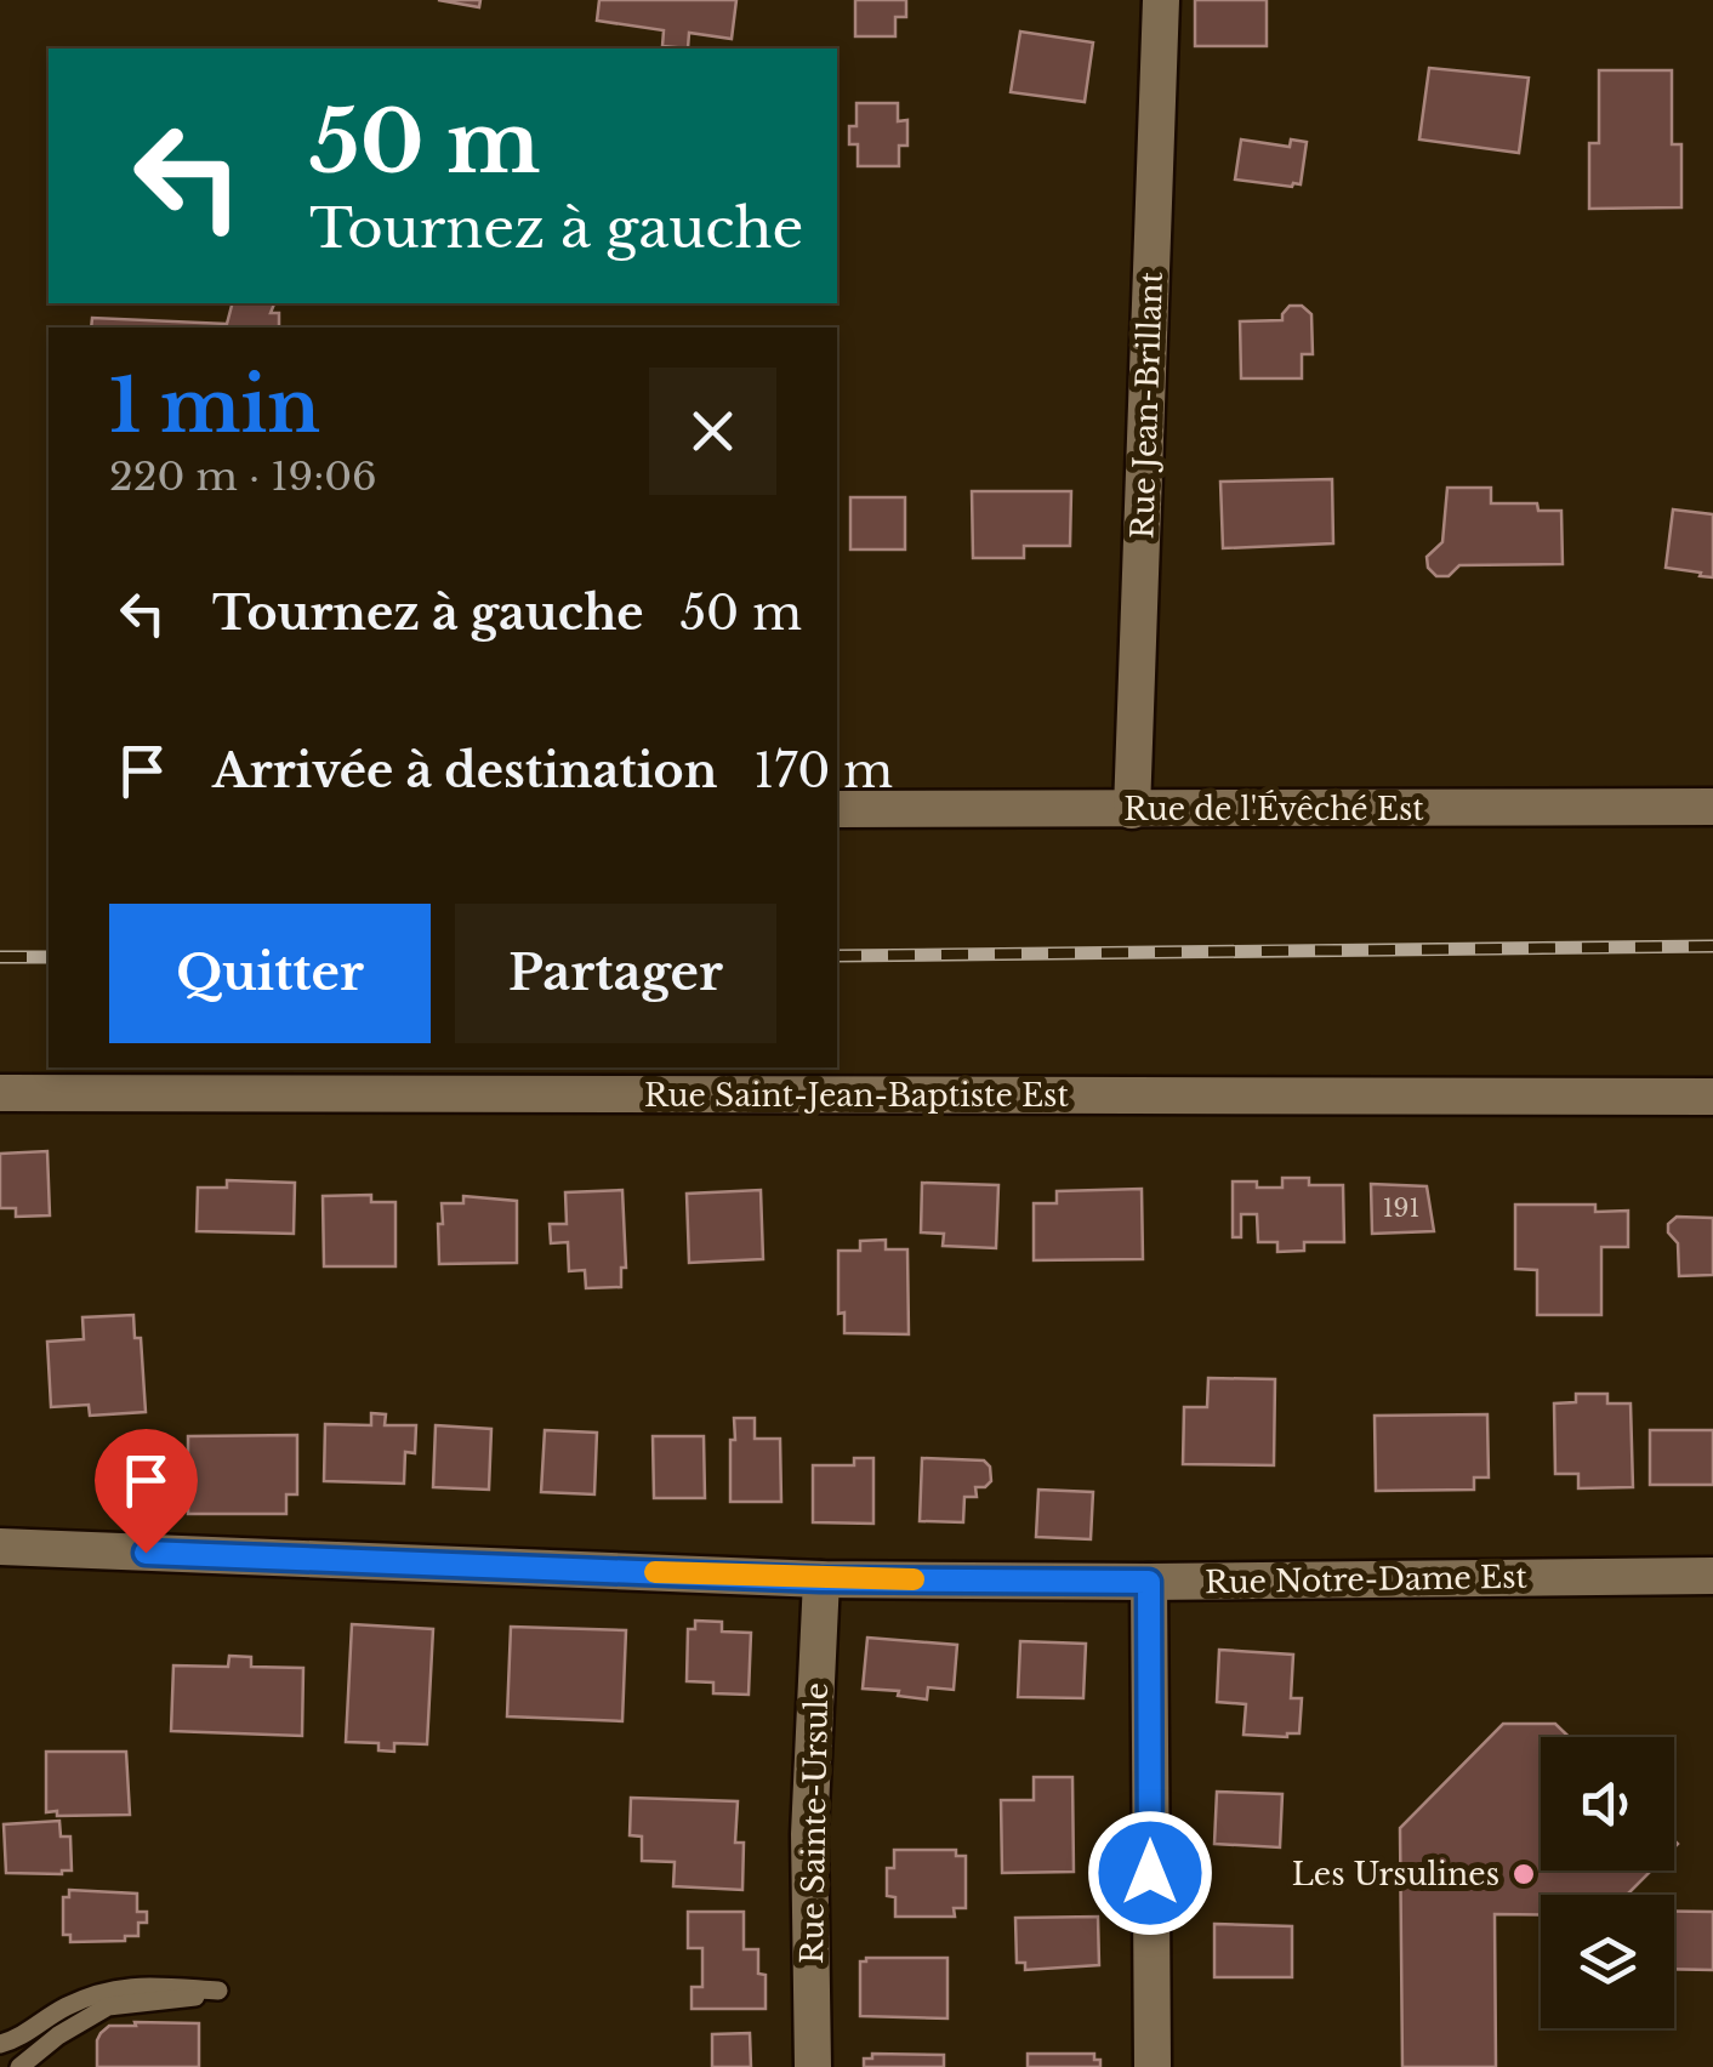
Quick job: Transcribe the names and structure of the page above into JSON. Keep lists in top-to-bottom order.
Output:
{
  "streets": {
    "street": [
      "Rue Jean-Brillant",
      "Rue de l'Évêché Est",
      "Rue Saint-Jean-Baptiste Est",
      "Rue Notre-Dame Est",
      "Rue Sainte-Ursule"
    ]
  },
  "crossings": [
    ["Rue Jean-Brillant", "Rue de l'Évêché Est"],
    ["Rue Notre-Dame Est", "Rue Sainte-Ursule"]
  ],
  "places": ["Les Ursulines"],
  "house_numbers": ["191"],
  "page": {
    "turn": ["50 m", "Tournez à gauche"],
    "heading": ["1 min", "220 m · 19:06"],
    "list": [
      {
        "name": "Tournez à gauche",
        "value": "50 m"
      },
      {
        "name": "Arrivée à destination",
        "value": "170 m"
      }
    ],
    "buttons": ["Quitter", "Partager"]
  }
}
